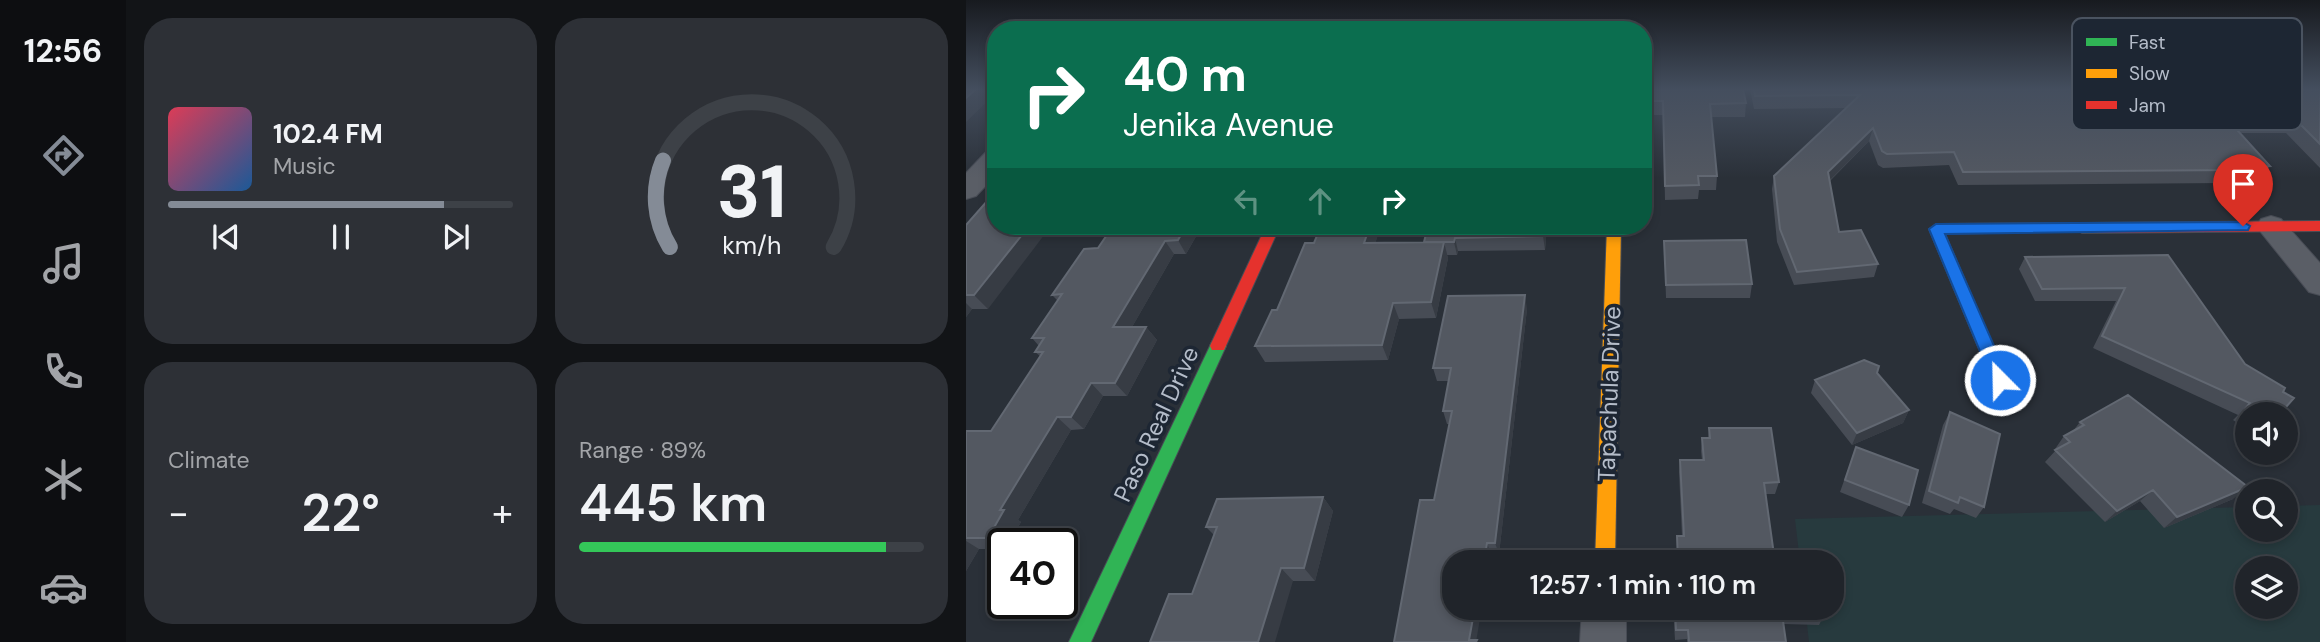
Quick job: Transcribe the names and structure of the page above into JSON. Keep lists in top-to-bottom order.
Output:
{
  "streets": {
    "street": ["Tapachula Drive", "Paso Real Drive"]
  },
  "legend": ["Fast", "Slow", "Jam"],
  "page": {
    "tabs": "12:56",
    "turn": ["40 m", "Jenika Avenue"],
    "song": ["102.4 FM", "Music"],
    "tile": [
      "Climate",
      ["Range · 89%", "445 km"]
    ],
    "heat": ["−", "22°", "+"],
    "limit": "40",
    "trip": "12:57 · 1 min · 110 m",
    "gauge": ["31", "km/h"]
  }
}
